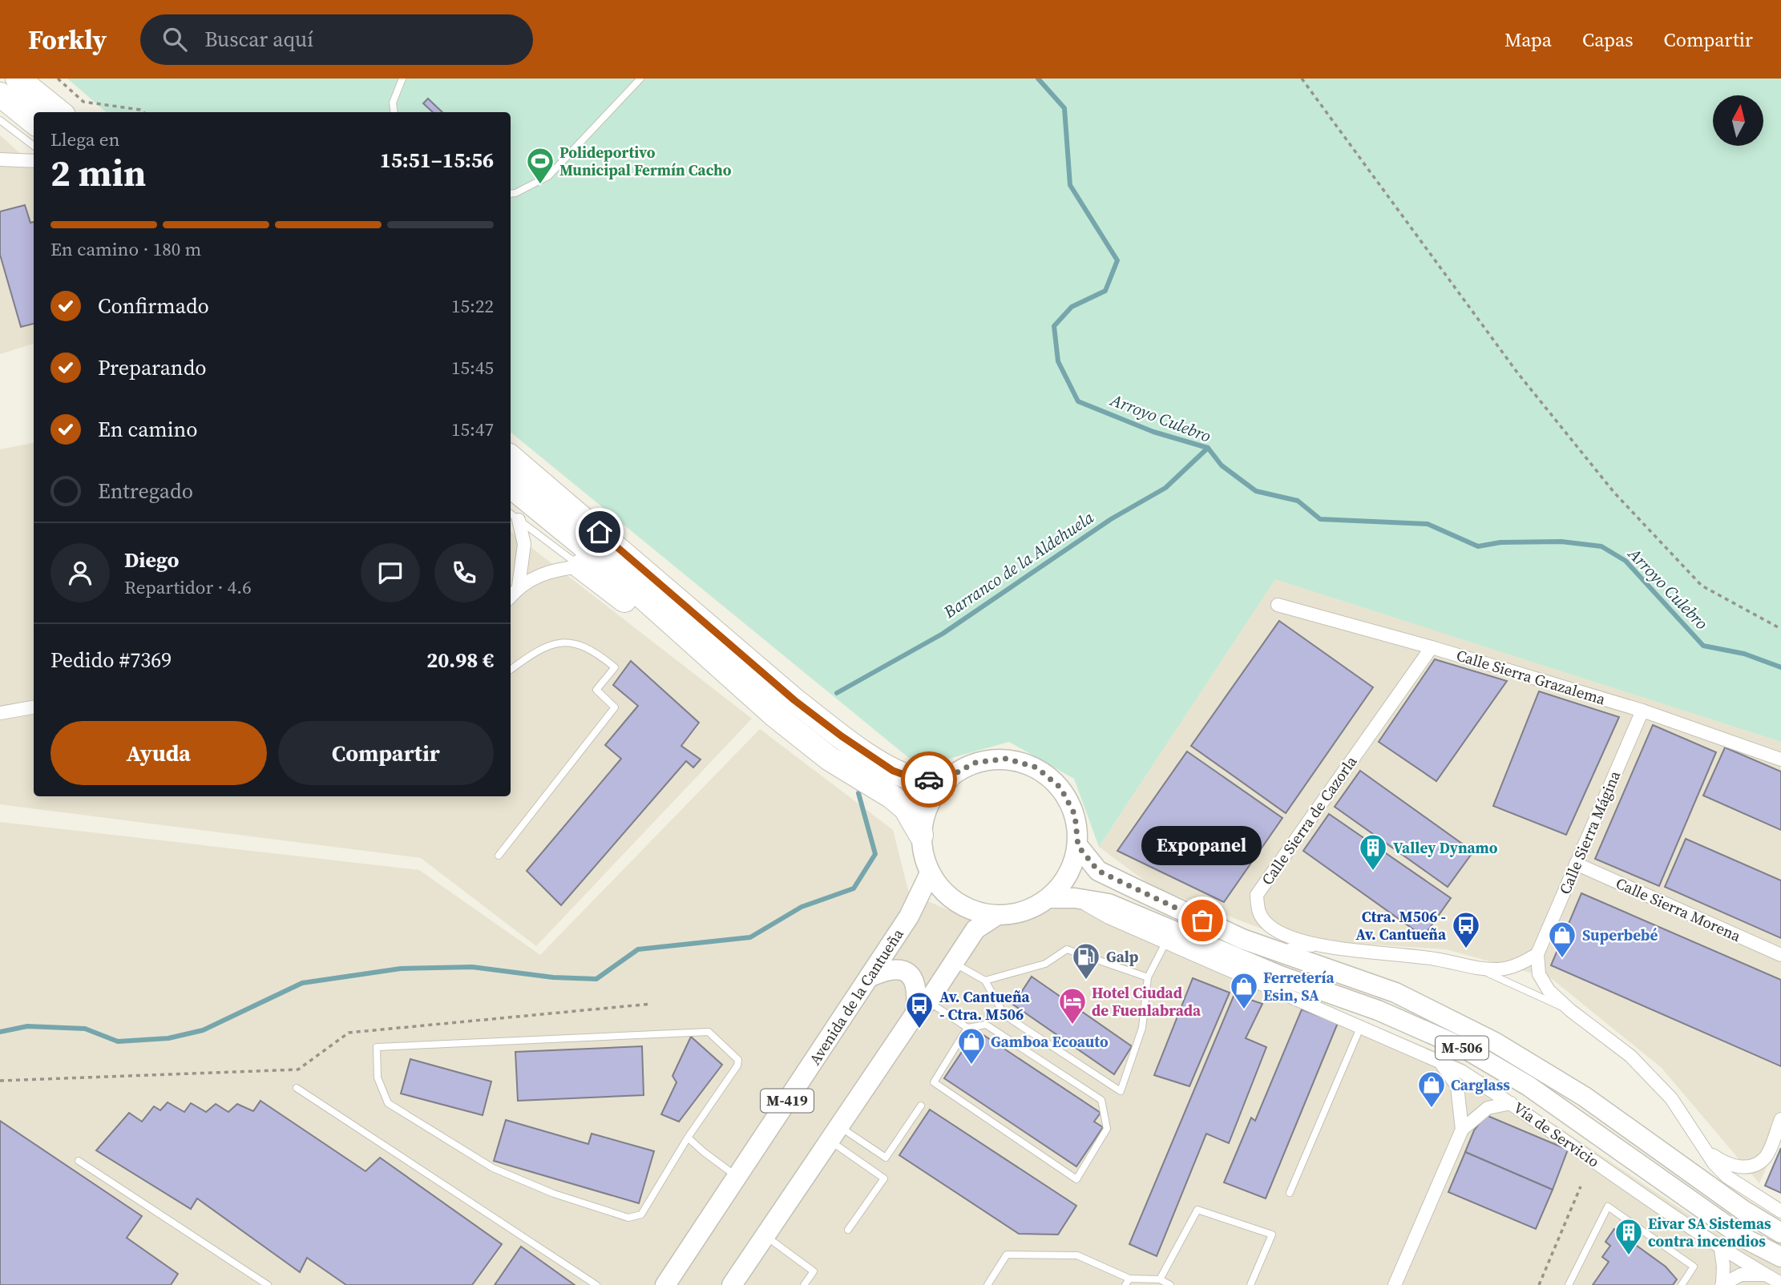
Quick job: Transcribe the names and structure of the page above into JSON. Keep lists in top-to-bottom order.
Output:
{
  "streets": {
    "highway": ["M-506"],
    "main road": ["Avenida de la Cantueña", "M-419"],
    "street": [
      "Calle Sierra Grazalema",
      "Calle Sierra de Cazorla",
      "Calle Sierra Mágina",
      "Calle Sierra Morena",
      "Vía de Servicio"
    ]
  },
  "crossings": [
    ["Calle Sierra Grazalema", "Calle Sierra de Cazorla"],
    ["Calle Sierra Grazalema", "Calle Sierra Mágina"],
    ["Calle Sierra Mágina", "Calle Sierra Morena"],
    ["Avenida de la Cantueña", "M-506"],
    ["M-506", "Vía de Servicio"]
  ],
  "water": ["Arroyo Culebro", "Barranco de la Aldehuela"],
  "places": {
    "sports": ["Polideportivo Municipal Fermín Cacho"],
    "building": ["Valley Dynamo", "Eivar SA Sistemas contra incendios"],
    "other": ["Expopanel"],
    "bus stop": ["Ctra. M506 - Av. Cantueña", "Av. Cantueña - Ctra. M506"],
    "shop": [
      "Superbebé",
      "Ferretería Esin, SA",
      "Gamboa Ecoauto",
      "Carglass"
    ],
    "fuel station": ["Galp"],
    "hotel": ["Hotel Ciudad de Fuenlabrada"]
  },
  "north": "top",
  "page": {
    "header": "Forkly",
    "search": "Buscar aquí",
    "nav": ["Mapa", "Capas", "Compartir"],
    "heading": ["2 min", "Llega en", "15:51–15:56"],
    "panel": [
      "Diego",
      "Repartidor · 4.6",
      "Pedido #7369",
      "20.98 €"
    ],
    "bar": "En camino · 180 m",
    "list": [
      ["Confirmado", "15:22"],
      ["Preparando", "15:45"],
      ["En camino", "15:47"],
      "Entregado"
    ],
    "buttons": ["Ayuda", "Compartir"],
    "bubble": "Expopanel"
  }
}
